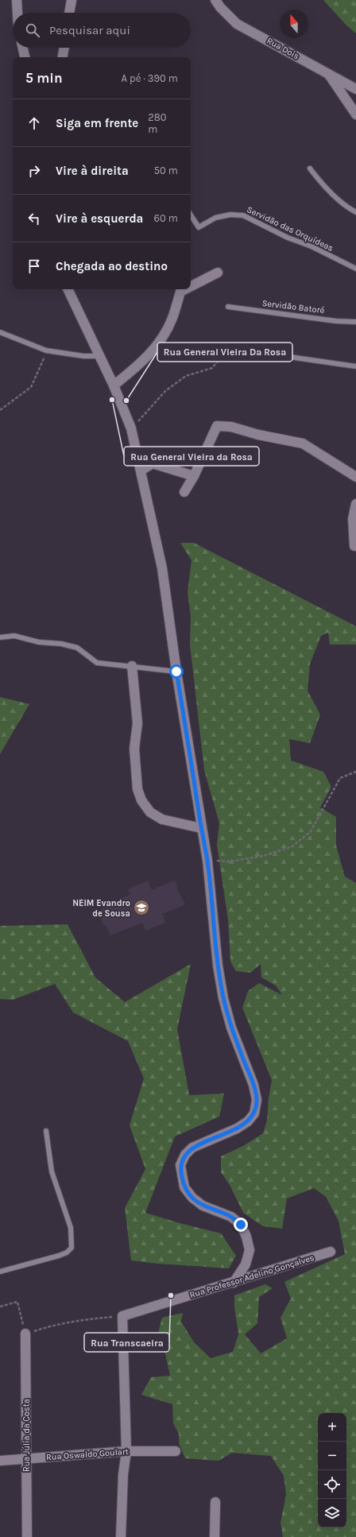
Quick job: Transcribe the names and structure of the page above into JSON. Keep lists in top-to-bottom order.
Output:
{
  "streets": {
    "street": [
      "Rua Dois",
      "Rua Professor Adelino Gonçalves",
      "Rua Júlia da Costa",
      "Rua Oswaldo Goulart"
    ],
    "lane": ["Servidão das Orquídeas", "Servidão Batoré"]
  },
  "crossings": [
    ["Rua Júlia da Costa", "Rua Oswaldo Goulart"]
  ],
  "places": {
    "other": ["Rua General Vieira da Rosa", "Rua General Vieira Da Rosa", "Rua Transcaeira"],
    "school or university": ["NEIM Evandro de Sousa"]
  },
  "north": "top",
  "page": {
    "search": "Pesquisar aqui",
    "heading": ["5 min", "A pé · 390 m"],
    "list": [
      ["Siga em frente", "280 m"],
      ["Vire à direita", "50 m"],
      ["Vire à esquerda", "60 m"],
      "Chegada ao destino"
    ],
    "map_buttons": ["+", "−"]
  }
}
